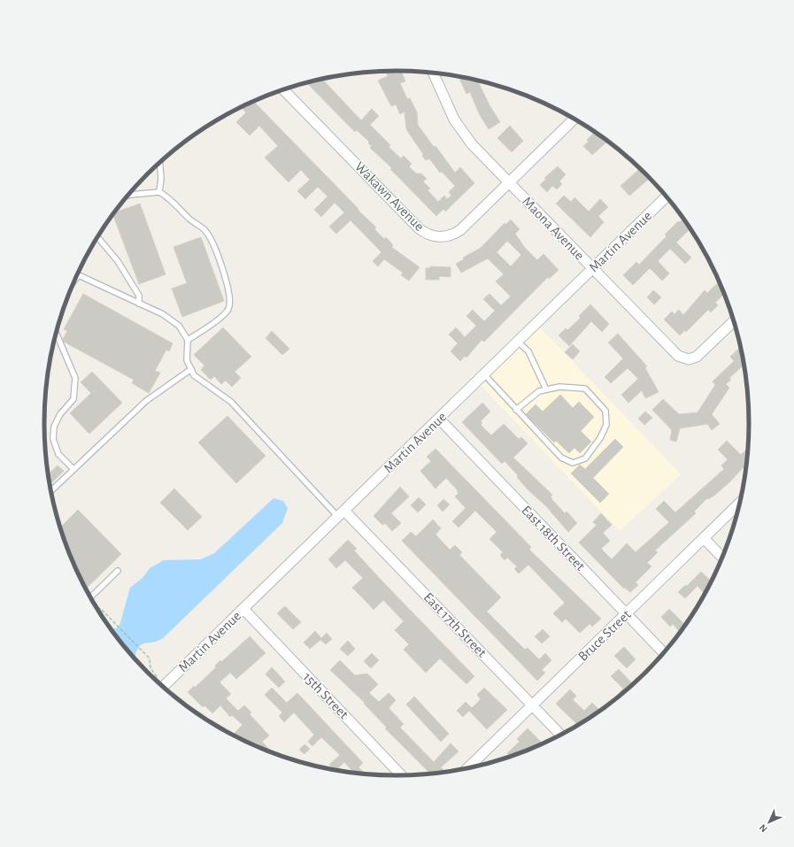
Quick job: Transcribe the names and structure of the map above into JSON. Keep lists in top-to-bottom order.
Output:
{
  "streets": {
    "street": [
      "Wakawn Avenue",
      "Maona Avenue",
      "Martin Avenue",
      "East 18th Street",
      "East 17th Street",
      "Bruce Street",
      "15th Street"
    ]
  },
  "crossings": [
    ["Wakawn Avenue", "Maona Avenue"],
    ["Maona Avenue", "Martin Avenue"],
    ["Martin Avenue", "East 18th Street"],
    ["Martin Avenue", "East 17th Street"],
    ["Martin Avenue", "15th Street"],
    ["East 18th Street", "Bruce Street"],
    ["East 17th Street", "Bruce Street"]
  ],
  "north": "bottom left"
}
